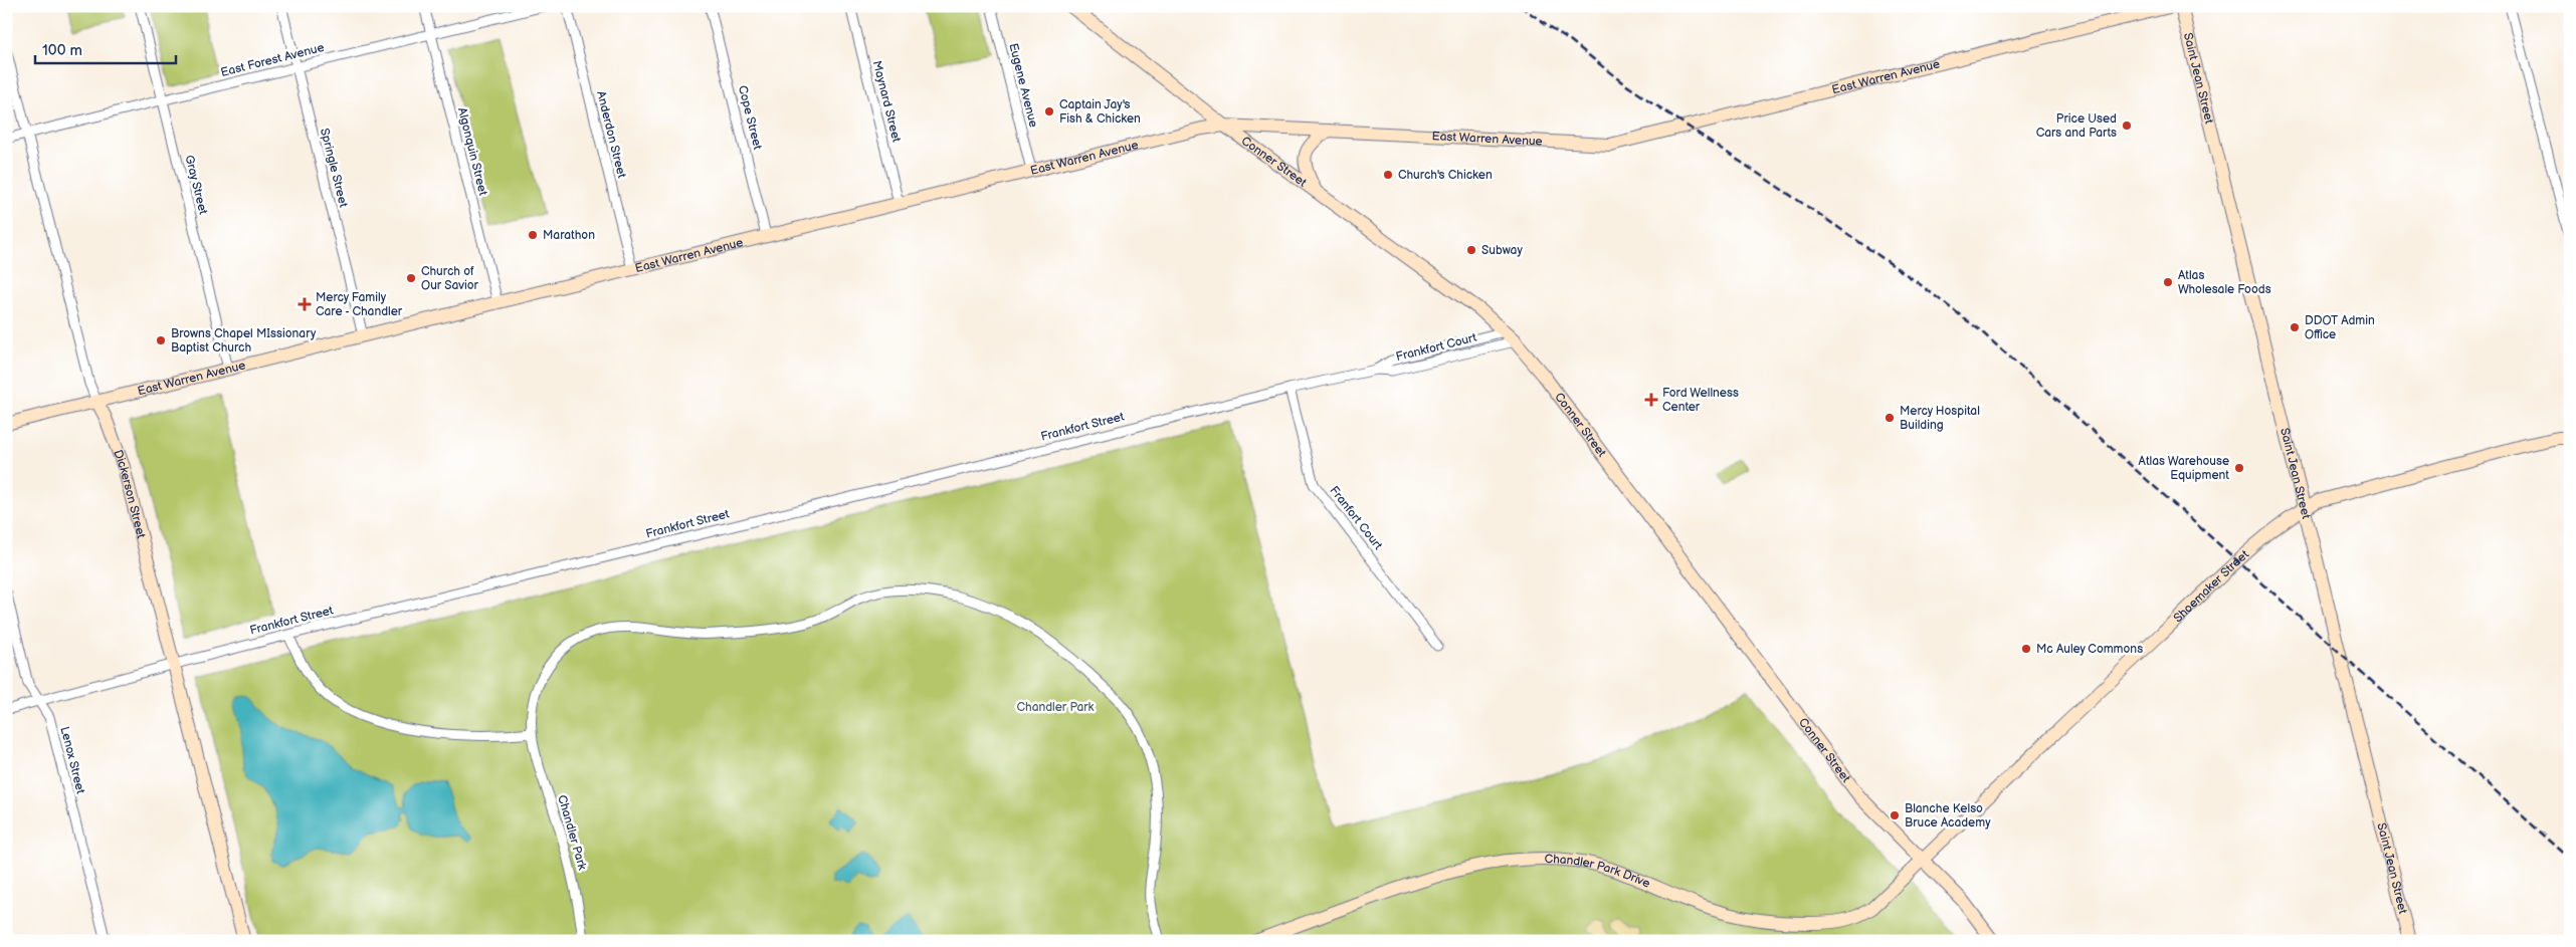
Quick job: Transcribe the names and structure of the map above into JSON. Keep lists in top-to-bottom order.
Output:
{
  "streets": {
    "main road": [
      "East Warren Avenue",
      "Saint Jean Street",
      "Conner Street",
      "Dickerson Street",
      "Shoemaker Street",
      "Chandler Park Drive"
    ],
    "street": [
      "East Forest Avenue",
      "Eugene Avenue",
      "Maynard Street",
      "Cope Street",
      "Anderdon Street",
      "Algonquin Street",
      "Springle Street",
      "Gray Street",
      "Frankfort Court",
      "Frankfort Street",
      "Franfort Court",
      "Lenox Street",
      "Chandler Park"
    ]
  },
  "crossings": [
    ["East Forest Avenue", "Algonquin Street"],
    ["East Forest Avenue", "Springle Street"],
    ["East Forest Avenue", "Gray Street"],
    ["East Forest Avenue", "Dickerson Street"],
    ["East Warren Avenue", "Eugene Avenue"],
    ["East Warren Avenue", "Maynard Street"],
    ["East Warren Avenue", "Cope Street"],
    ["East Warren Avenue", "Anderdon Street"],
    ["East Warren Avenue", "Algonquin Street"],
    ["East Warren Avenue", "Conner Street"],
    ["East Warren Avenue", "Springle Street"],
    ["East Warren Avenue", "Gray Street"],
    ["East Warren Avenue", "Dickerson Street"],
    ["Saint Jean Street", "Shoemaker Street"],
    ["Conner Street", "Frankfort Court"],
    ["Conner Street", "Shoemaker Street"],
    ["Conner Street", "Chandler Park Drive"],
    ["Frankfort Court", "Frankfort Street"],
    ["Frankfort Street", "Dickerson Street"],
    ["Frankfort Street", "Franfort Court"],
    ["Frankfort Street", "Lenox Street"],
    ["Shoemaker Street", "Chandler Park Drive"]
  ],
  "parks": ["Chandler Park"],
  "places": {
    "other": [
      "Captain Jay's Fish & Chicken",
      "Price Used Cars and Parts",
      "Church's Chicken",
      "Marathon",
      "Subway",
      "Church of Our Savior",
      "Atlas Wholesale Foods",
      "DDOT Admin Office",
      "Browns Chapel MIssionary Baptist Church",
      "Mercy Hospital Building",
      "Atlas Warehouse Equipment",
      "Mc Auley Commons",
      "Blanche Kelso Bruce Academy"
    ],
    "health": ["Mercy Family Care - Chandler", "Ford Wellness Center"]
  },
  "scale_bar": "100 m"
}
